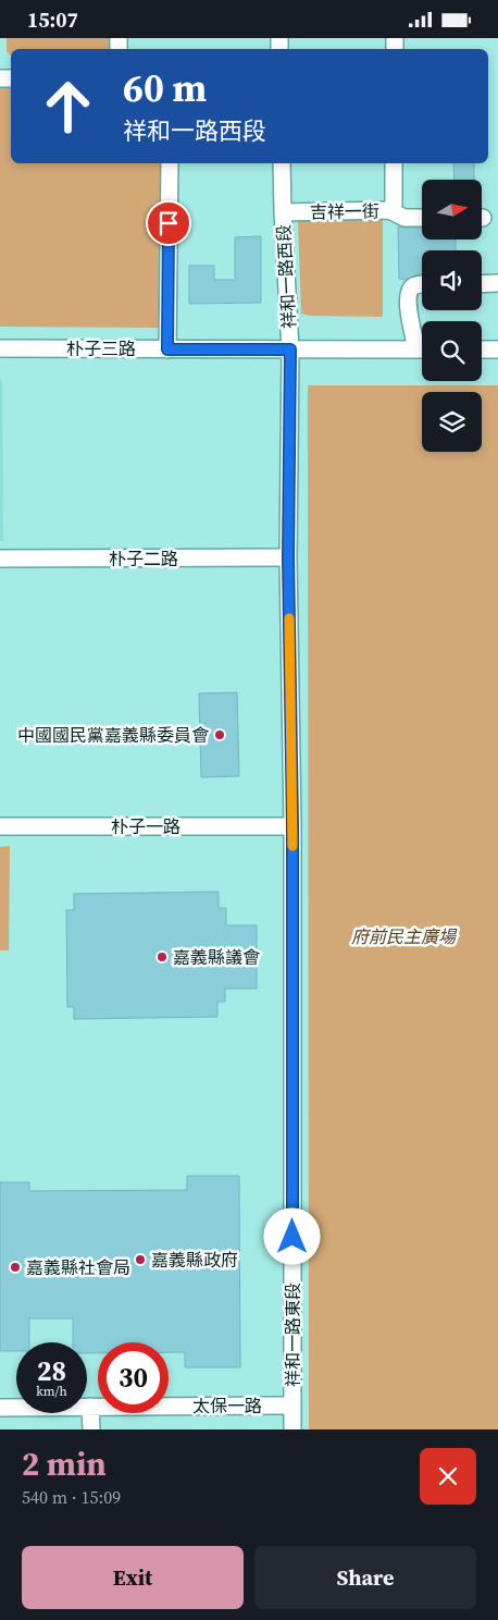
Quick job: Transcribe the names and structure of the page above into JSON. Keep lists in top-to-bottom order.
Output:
{
  "streets": {
    "street": [
      "吉祥一街",
      "祥和一路西段",
      "朴子三路",
      "朴子二路",
      "朴子一路",
      "祥和一路東段",
      "太保一路"
    ]
  },
  "crossings": [
    ["吉祥一街", "祥和一路西段"],
    ["祥和一路西段", "朴子三路"],
    ["祥和一路西段", "朴子二路"],
    ["祥和一路西段", "朴子一路"],
    ["祥和一路西段", "祥和一路東段"],
    ["祥和一路東段", "太保一路"]
  ],
  "parks": ["府前民主廣場"],
  "places": [
    "中國國民黨嘉義縣委員會",
    "嘉義縣議會",
    "嘉義縣政府",
    "嘉義縣社會局"
  ],
  "north": "right",
  "page": {
    "status": "15:07",
    "turn": ["60 m", "祥和一路西段"],
    "speed": "28 km/h",
    "limit": "30",
    "heading": ["2 min", "540 m · 15:09"],
    "buttons": ["Exit", "Share"]
  }
}
